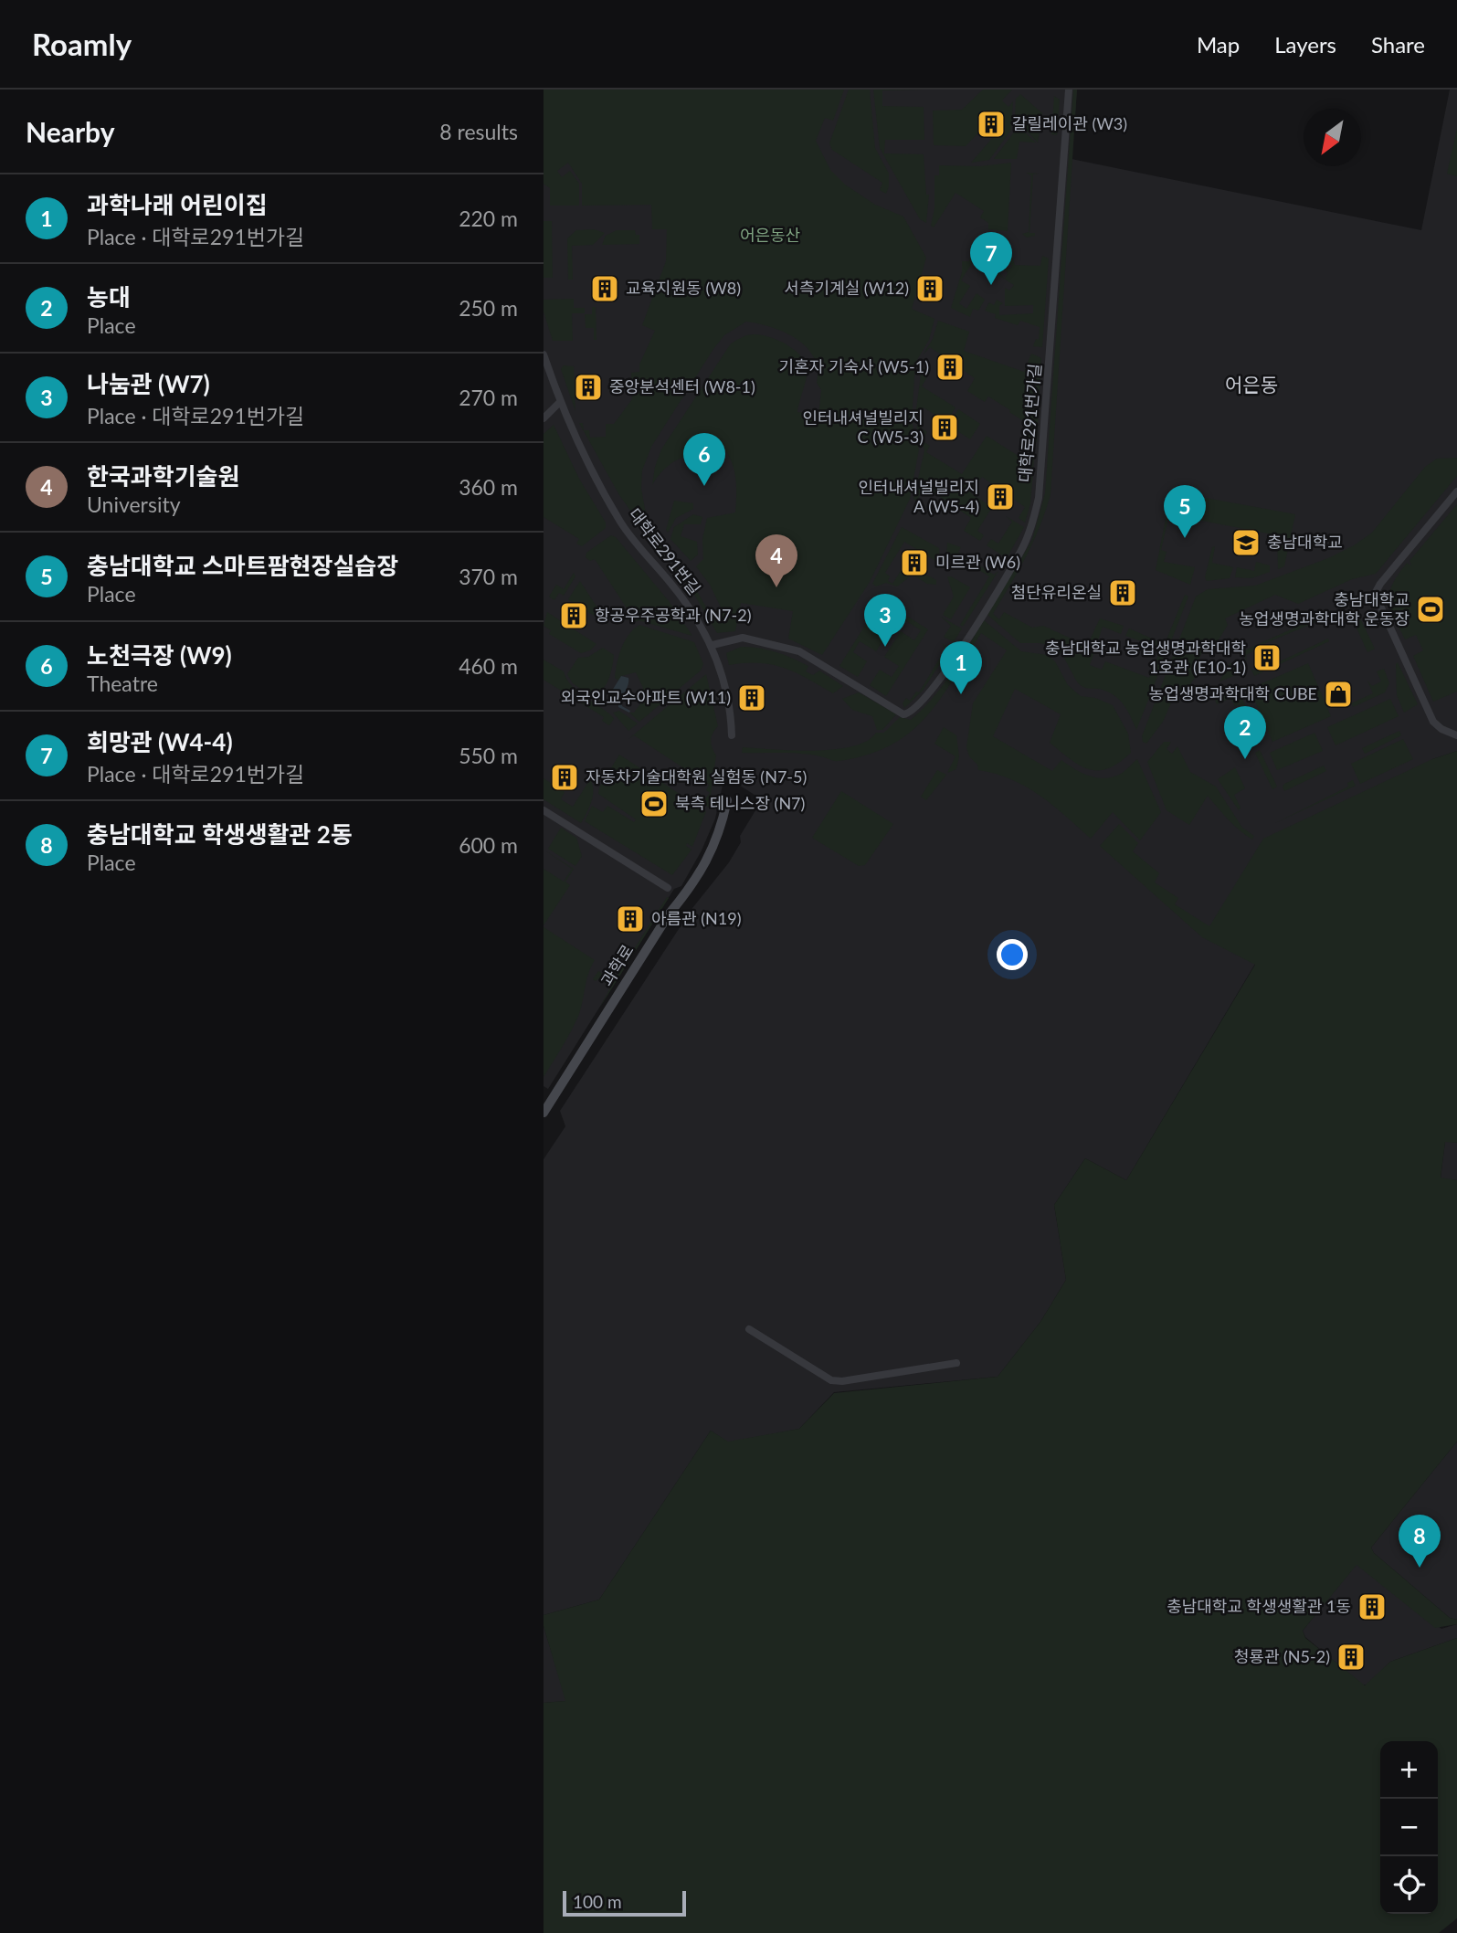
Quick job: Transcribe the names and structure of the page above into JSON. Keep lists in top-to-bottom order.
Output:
{
  "streets": {
    "street": ["대학로291번가길", "대학로291번길", "과학로"]
  },
  "crossings": [
    ["대학로291번가길", "대학로291번길"]
  ],
  "districts": ["어은동"],
  "parks": ["어은동산"],
  "places": {
    "building": [
      "갈릴레이관 (W3)",
      "교육지원동 (W8)",
      "서측기계실 (W12)",
      "기혼자 기숙사 (W5-1)",
      "중앙분석센터 (W8-1)",
      "인터내셔널빌리지 C (W5-3)",
      "인터내셔널빌리지 A (W5-4)",
      "미르관 (W6)",
      "첨단유리온실",
      "항공우주공학과 (N7-2)",
      "충남대학교 농업생명과학대학 1호관 (E10-1)",
      "외국인교수아파트 (W11)",
      "자동차기술대학원 실험동 (N7-5)",
      "아름관 (N19)",
      "충남대학교 학생생활관 1동",
      "청룡관 (N5-2)"
    ],
    "school or university": ["충남대학교"],
    "sports": ["충남대학교 농업생명과학대학 운동장", "북측 테니스장 (N7)"],
    "shop": ["농업생명과학대학 CUBE"]
  },
  "scale_bar": "100 m",
  "north": "bottom left",
  "page": {
    "header": "Roamly",
    "nav": ["Map", "Layers", "Share"],
    "heading": ["Nearby", "8 results"],
    "list": [
      {
        "mark": "1",
        "name": "과학나래 어린이집",
        "note": "Place · 대학로291번가길",
        "value": "220 m"
      },
      {
        "mark": "2",
        "name": "농대",
        "note": "Place",
        "value": "250 m"
      },
      {
        "mark": "3",
        "name": "나눔관 (W7)",
        "note": "Place · 대학로291번가길",
        "value": "270 m"
      },
      {
        "mark": "4",
        "name": "한국과학기술원",
        "note": "University",
        "value": "360 m"
      },
      {
        "mark": "5",
        "name": "충남대학교 스마트팜현장실습장",
        "note": "Place",
        "value": "370 m"
      },
      {
        "mark": "6",
        "name": "노천극장 (W9)",
        "note": "Theatre",
        "value": "460 m"
      },
      {
        "mark": "7",
        "name": "희망관 (W4-4)",
        "note": "Place · 대학로291번가길",
        "value": "550 m"
      },
      {
        "mark": "8",
        "name": "충남대학교 학생생활관 2동",
        "note": "Place",
        "value": "600 m"
      }
    ],
    "pins": [
      "7",
      "6",
      "5",
      "4",
      "3",
      "1",
      "2",
      "8"
    ],
    "map_buttons": ["+", "−"],
    "scale": "100 m"
  }
}
